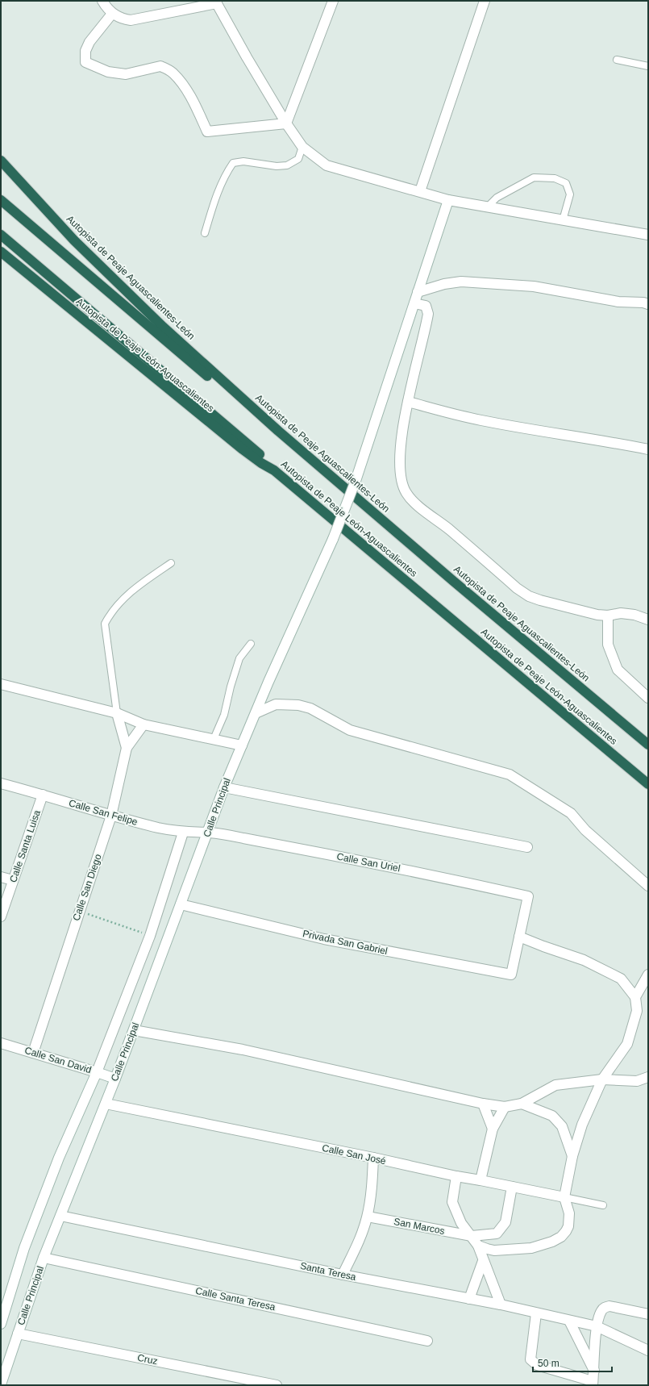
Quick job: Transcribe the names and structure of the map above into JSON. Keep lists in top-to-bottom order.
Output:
{
  "streets": {
    "highway": ["Autopista de Peaje Aguascalientes-León", "Autopista de Peaje León-Aguascalientes"],
    "street": [
      "Calle Principal",
      "Calle San Felipe",
      "Calle Santa Luisa",
      "Calle San Uriel",
      "Calle San Diego",
      "Privada San Gabriel",
      "Calle San David",
      "Calle San José",
      "San Marcos",
      "Santa Teresa",
      "Calle Santa Teresa",
      "Cruz"
    ]
  },
  "crossings": [
    ["Calle Principal", "Calle San Felipe"],
    ["Calle Principal", "Calle San Uriel"],
    ["Calle Principal", "Privada San Gabriel"],
    ["Calle Principal", "Calle San David"],
    ["Calle Principal", "Calle San José"],
    ["Calle Principal", "Santa Teresa"],
    ["Calle Principal", "Calle Santa Teresa"],
    ["Calle Principal", "Cruz"],
    ["Calle San Felipe", "Calle Santa Luisa"],
    ["Calle San Felipe", "Calle San Uriel"],
    ["Calle San Felipe", "Calle San Diego"],
    ["Calle San Uriel", "Privada San Gabriel"],
    ["Calle San Diego", "Calle San David"],
    ["Calle San José", "San Marcos"]
  ],
  "scale_bar": "50 m"
}
